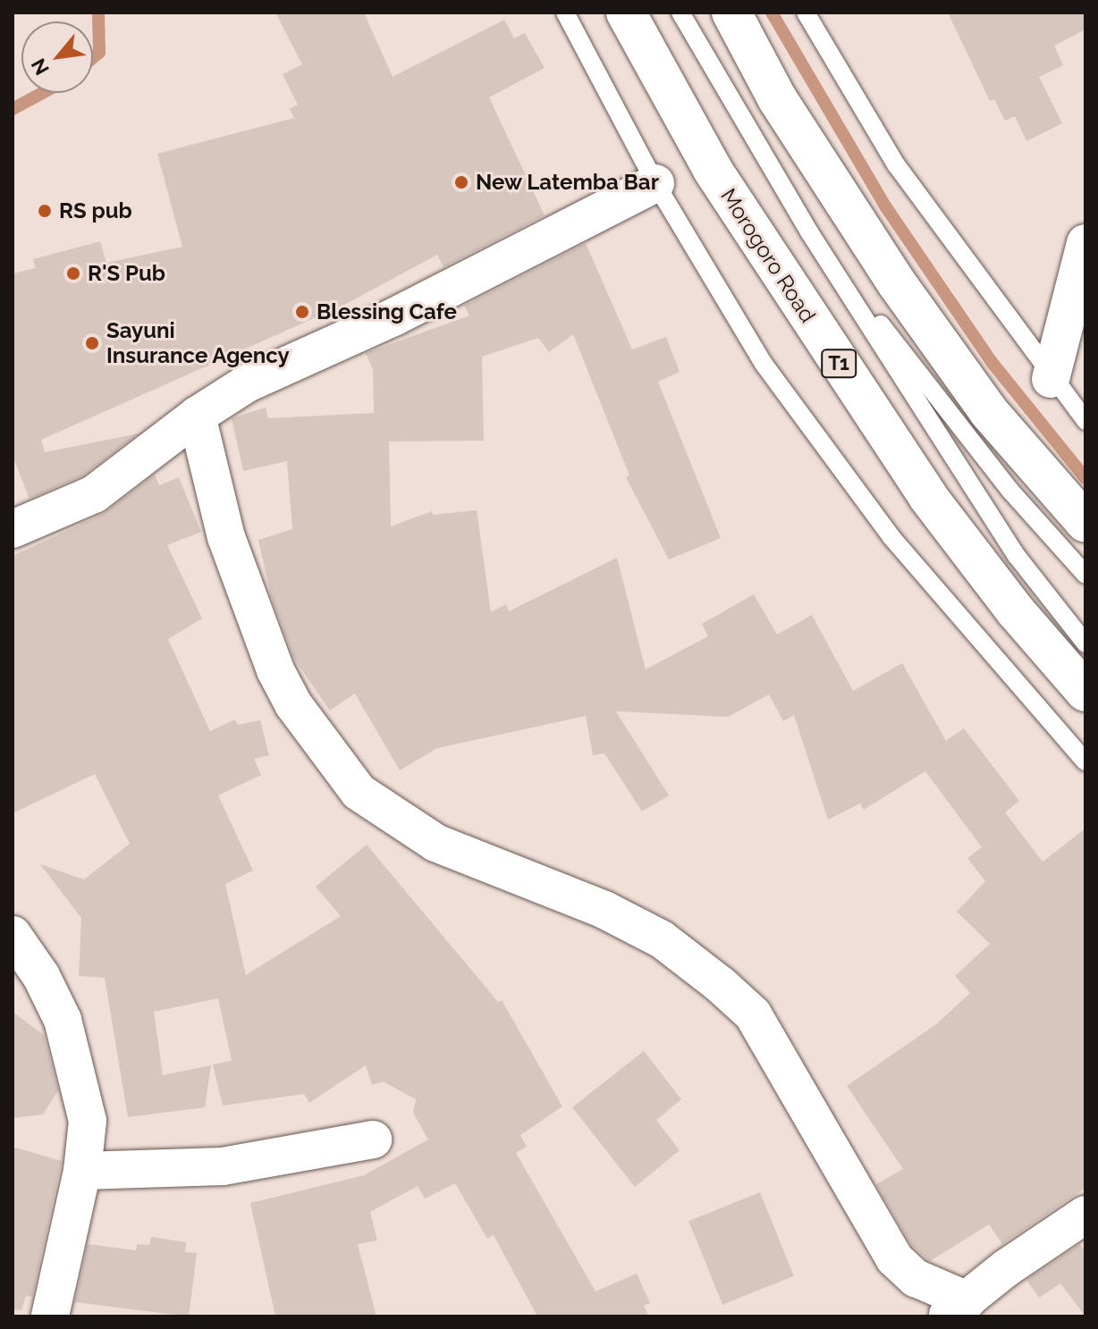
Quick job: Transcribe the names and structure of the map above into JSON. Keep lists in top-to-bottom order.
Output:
{
  "streets": {
    "highway": ["Morogoro Road", "T1"]
  },
  "places": [
    "New Latemba Bar",
    "RS pub",
    "R'S Pub",
    "Blessing Cafe",
    "Sayuni Insurance Agency"
  ],
  "north": "bottom left"
}
